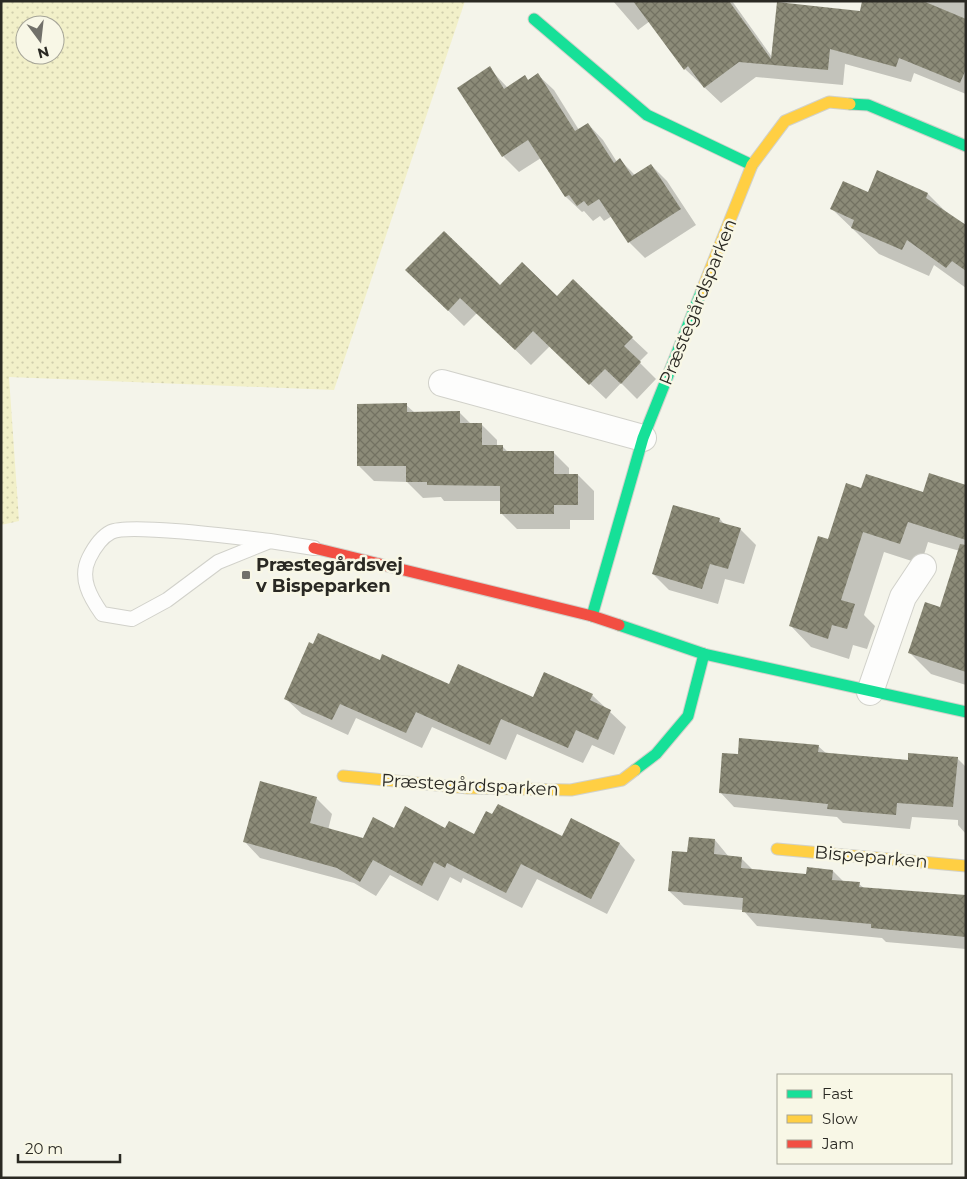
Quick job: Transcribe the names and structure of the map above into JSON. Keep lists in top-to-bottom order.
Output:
{
  "streets": {
    "street": ["Præstegårdsparken", "Bispeparken"]
  },
  "places": {
    "transit": ["Præstegårdsvej v Bispeparken"]
  },
  "legend": ["Fast", "Slow", "Jam"],
  "scale_bar": "20 m",
  "north": "bottom"
}
